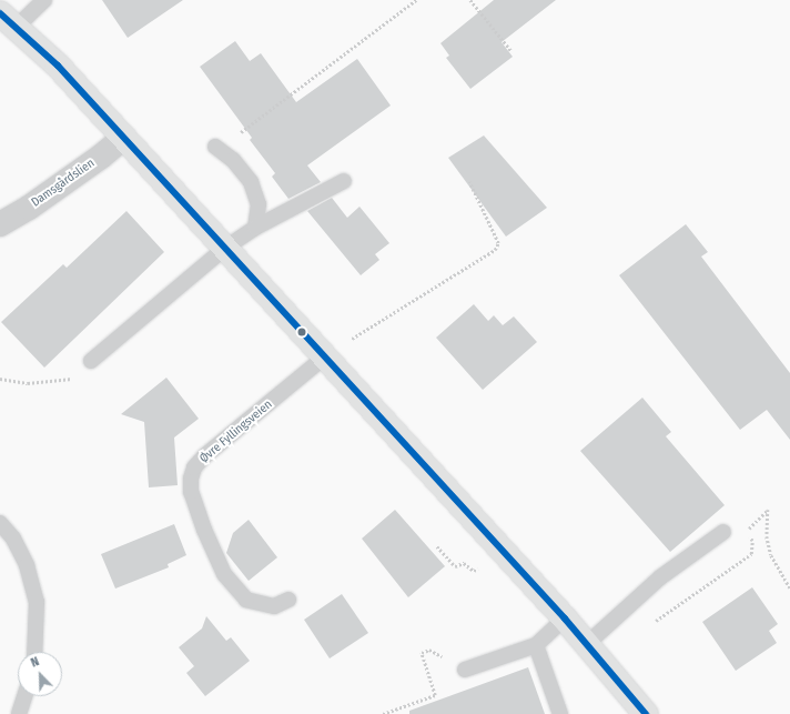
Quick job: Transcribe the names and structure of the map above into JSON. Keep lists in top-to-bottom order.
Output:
{
  "streets": {
    "street": ["Damsgårdslien"],
    "lane": ["Øvre Fyllingsveien"]
  },
  "north": "top left"
}
